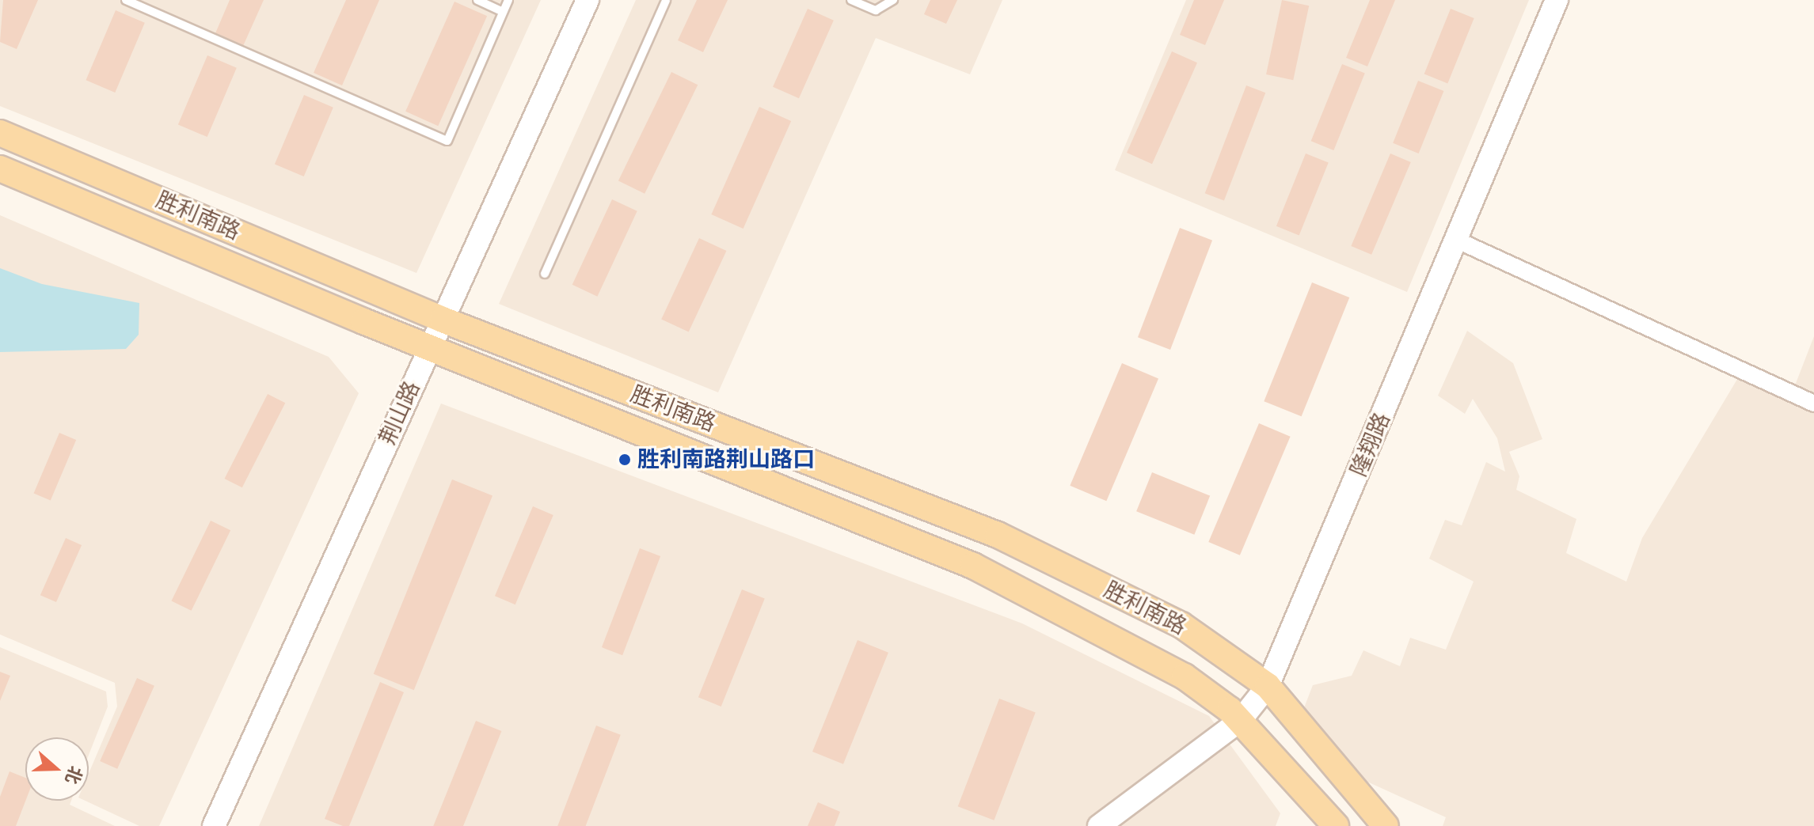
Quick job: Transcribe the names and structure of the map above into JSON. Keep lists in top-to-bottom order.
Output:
{
  "streets": {
    "main road": ["胜利南路"],
    "street": ["荆山路", "隆翔路"]
  },
  "crossings": [
    ["胜利南路", "荆山路"],
    ["胜利南路", "隆翔路"]
  ],
  "places": ["胜利南路荆山路口"],
  "north": "right"
}
